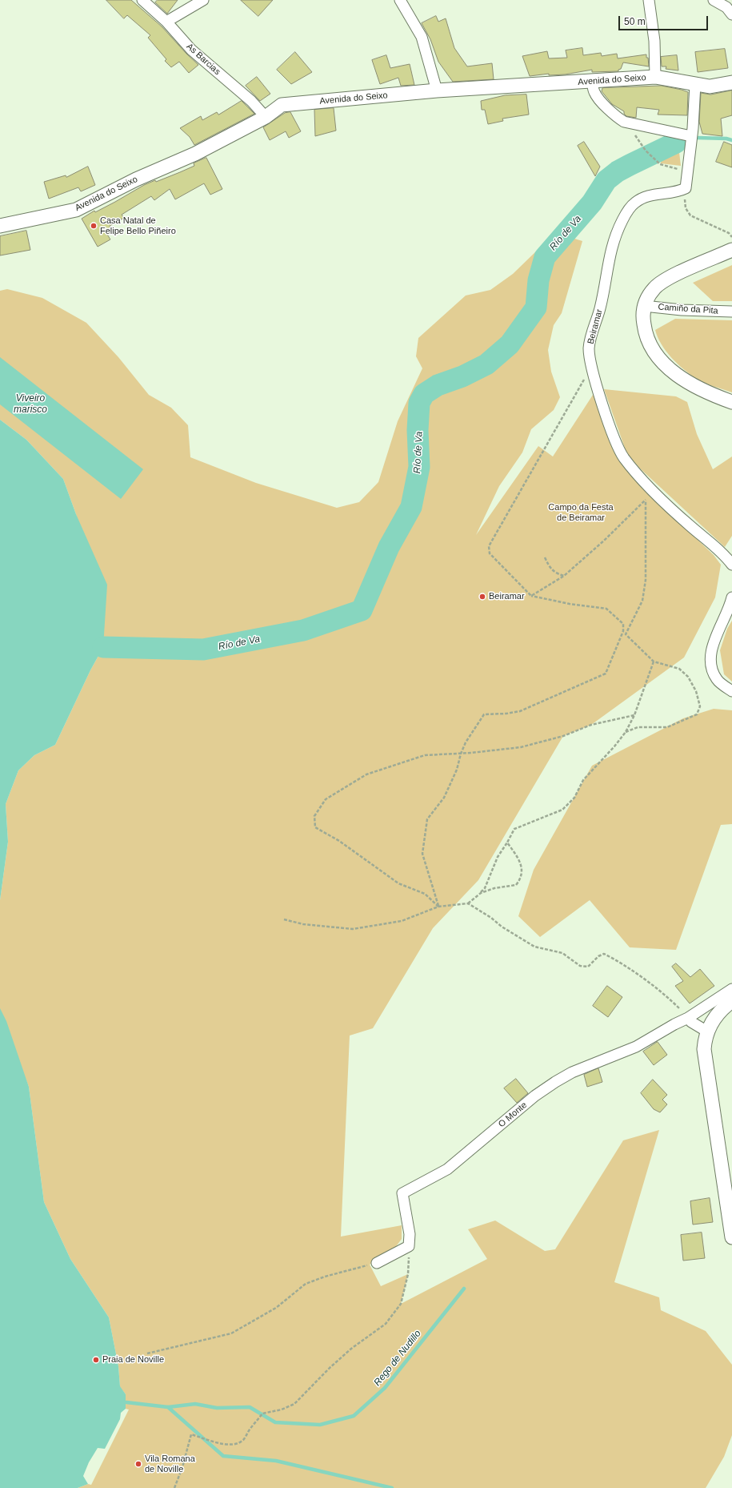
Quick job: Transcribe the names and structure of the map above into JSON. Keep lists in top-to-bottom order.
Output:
{
  "streets": {
    "street": [
      "As Barcias",
      "Avenida do Seixo",
      "Camiño da Pita",
      "Beiramar",
      "O Monte"
    ]
  },
  "crossings": [
    ["As Barcias", "Avenida do Seixo"]
  ],
  "water": ["Río de Va", "Viveiro marisco", "Rego de Nudillo"],
  "parks": ["Campo da Festa de Beiramar"],
  "places": [
    "Casa Natal de Felipe Bello Piñeiro",
    "Beiramar",
    "Praia de Noville",
    "Vila Romana de Noville"
  ],
  "scale_bar": "50 m"
}
